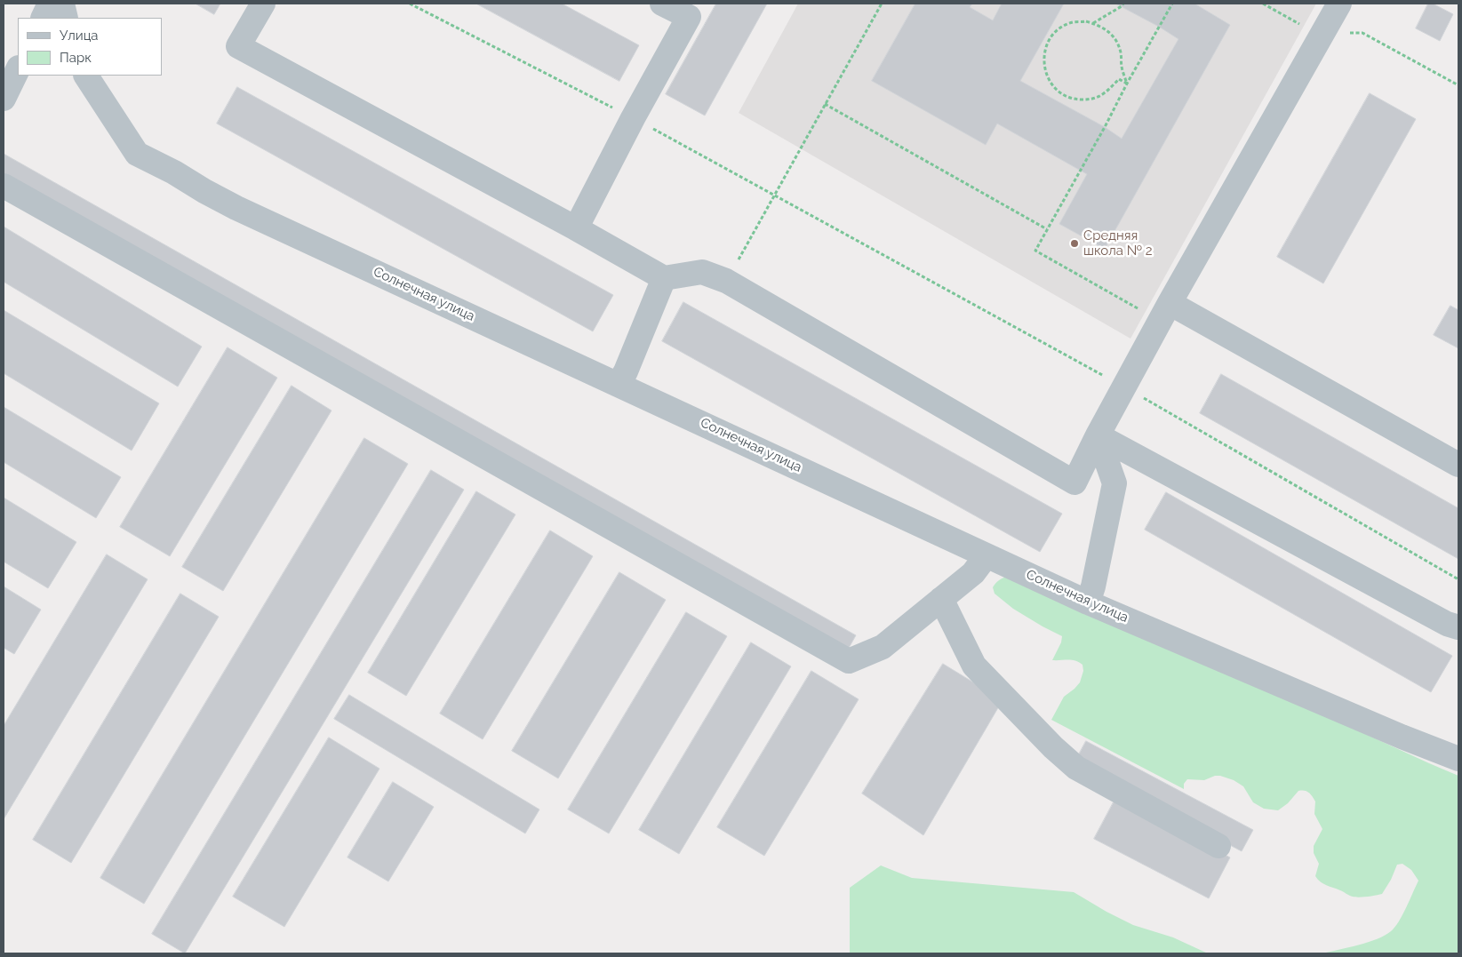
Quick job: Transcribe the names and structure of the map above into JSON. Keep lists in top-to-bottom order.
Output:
{
  "streets": {
    "street": ["Солнечная улица"]
  },
  "places": ["Средняя школа № 2"],
  "legend": ["Улица", "Парк"]
}
